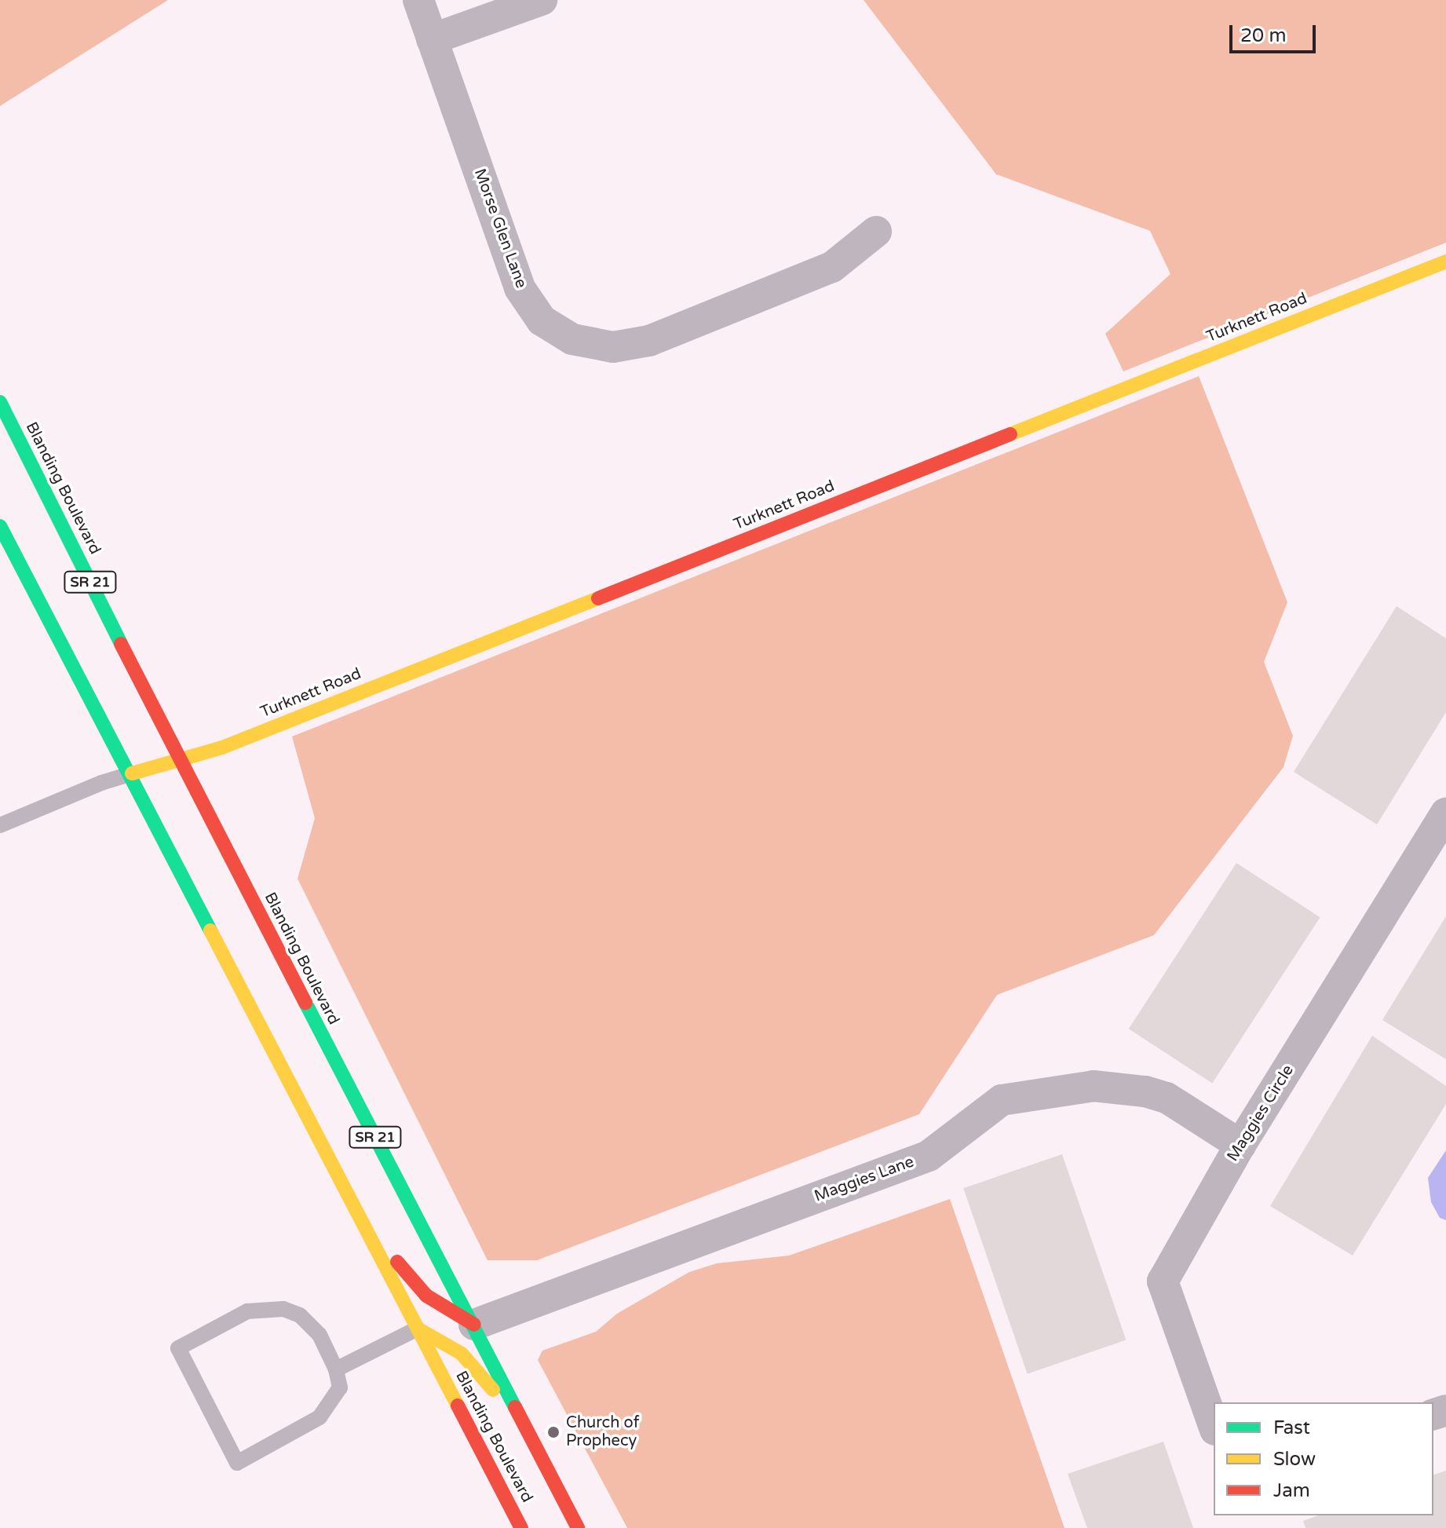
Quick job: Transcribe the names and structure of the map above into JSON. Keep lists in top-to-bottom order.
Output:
{
  "streets": {
    "main road": ["Turknett Road", "Blanding Boulevard", "SR 21"],
    "street": ["Morse Glen Lane", "Maggies Circle", "Maggies Lane"]
  },
  "crossings": [
    ["Turknett Road", "Blanding Boulevard"],
    ["Blanding Boulevard", "Maggies Lane"],
    ["Maggies Circle", "Maggies Lane"]
  ],
  "places": ["Church of Prophecy"],
  "legend": ["Fast", "Slow", "Jam"],
  "scale_bar": "20 m"
}
